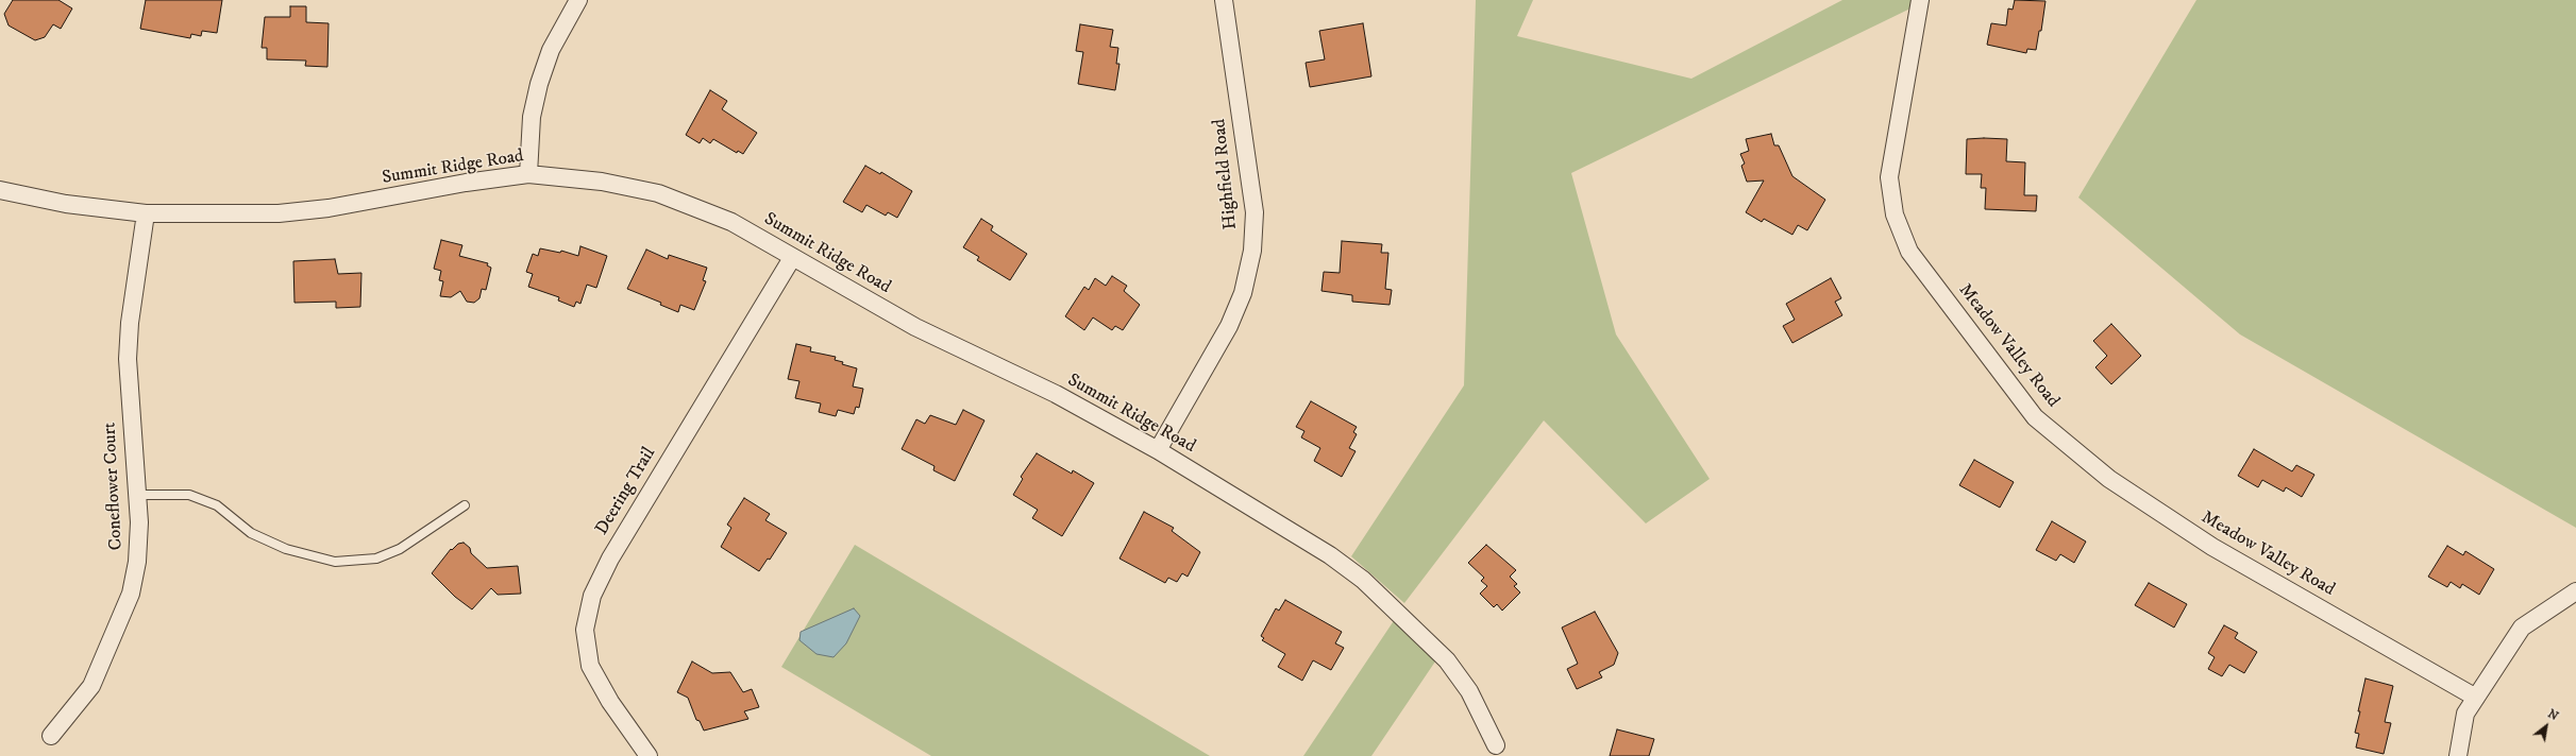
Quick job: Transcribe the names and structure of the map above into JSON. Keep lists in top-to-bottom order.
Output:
{
  "streets": {
    "street": [
      "Summit Ridge Road",
      "Highfield Road",
      "Meadow Valley Road",
      "Coneflower Court",
      "Deering Trail"
    ]
  },
  "crossings": [
    ["Summit Ridge Road", "Highfield Road"],
    ["Summit Ridge Road", "Coneflower Court"],
    ["Summit Ridge Road", "Deering Trail"]
  ],
  "north": "top right"
}
